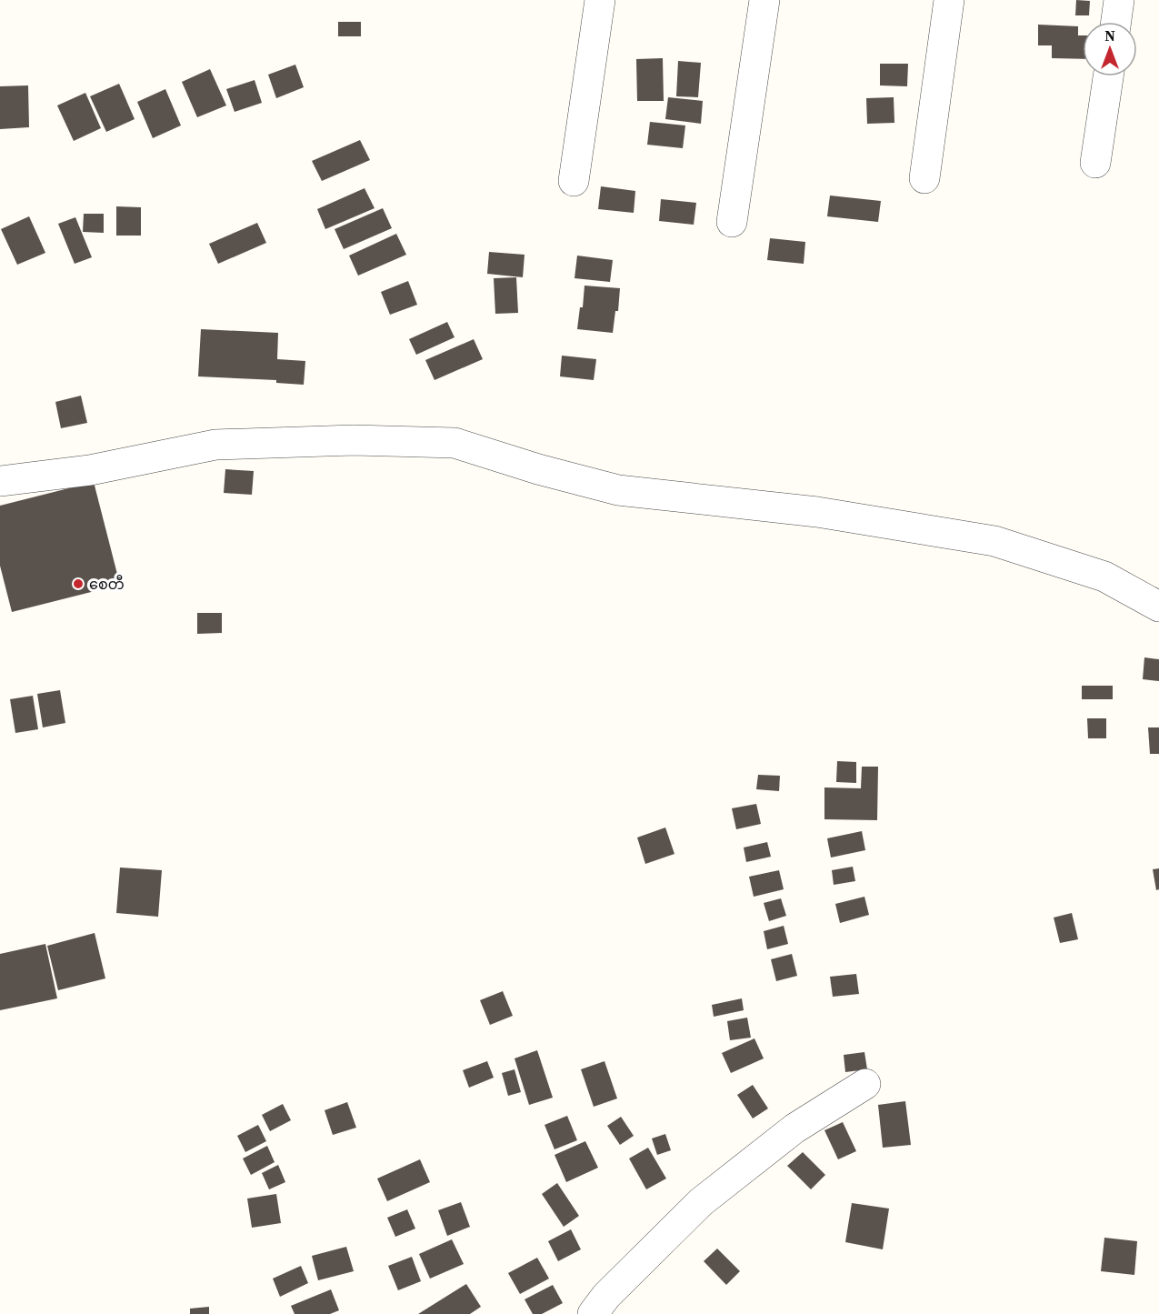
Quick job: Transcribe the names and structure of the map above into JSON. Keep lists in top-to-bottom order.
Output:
{
  "places": ["စေတီ"],
  "north": "top"
}
